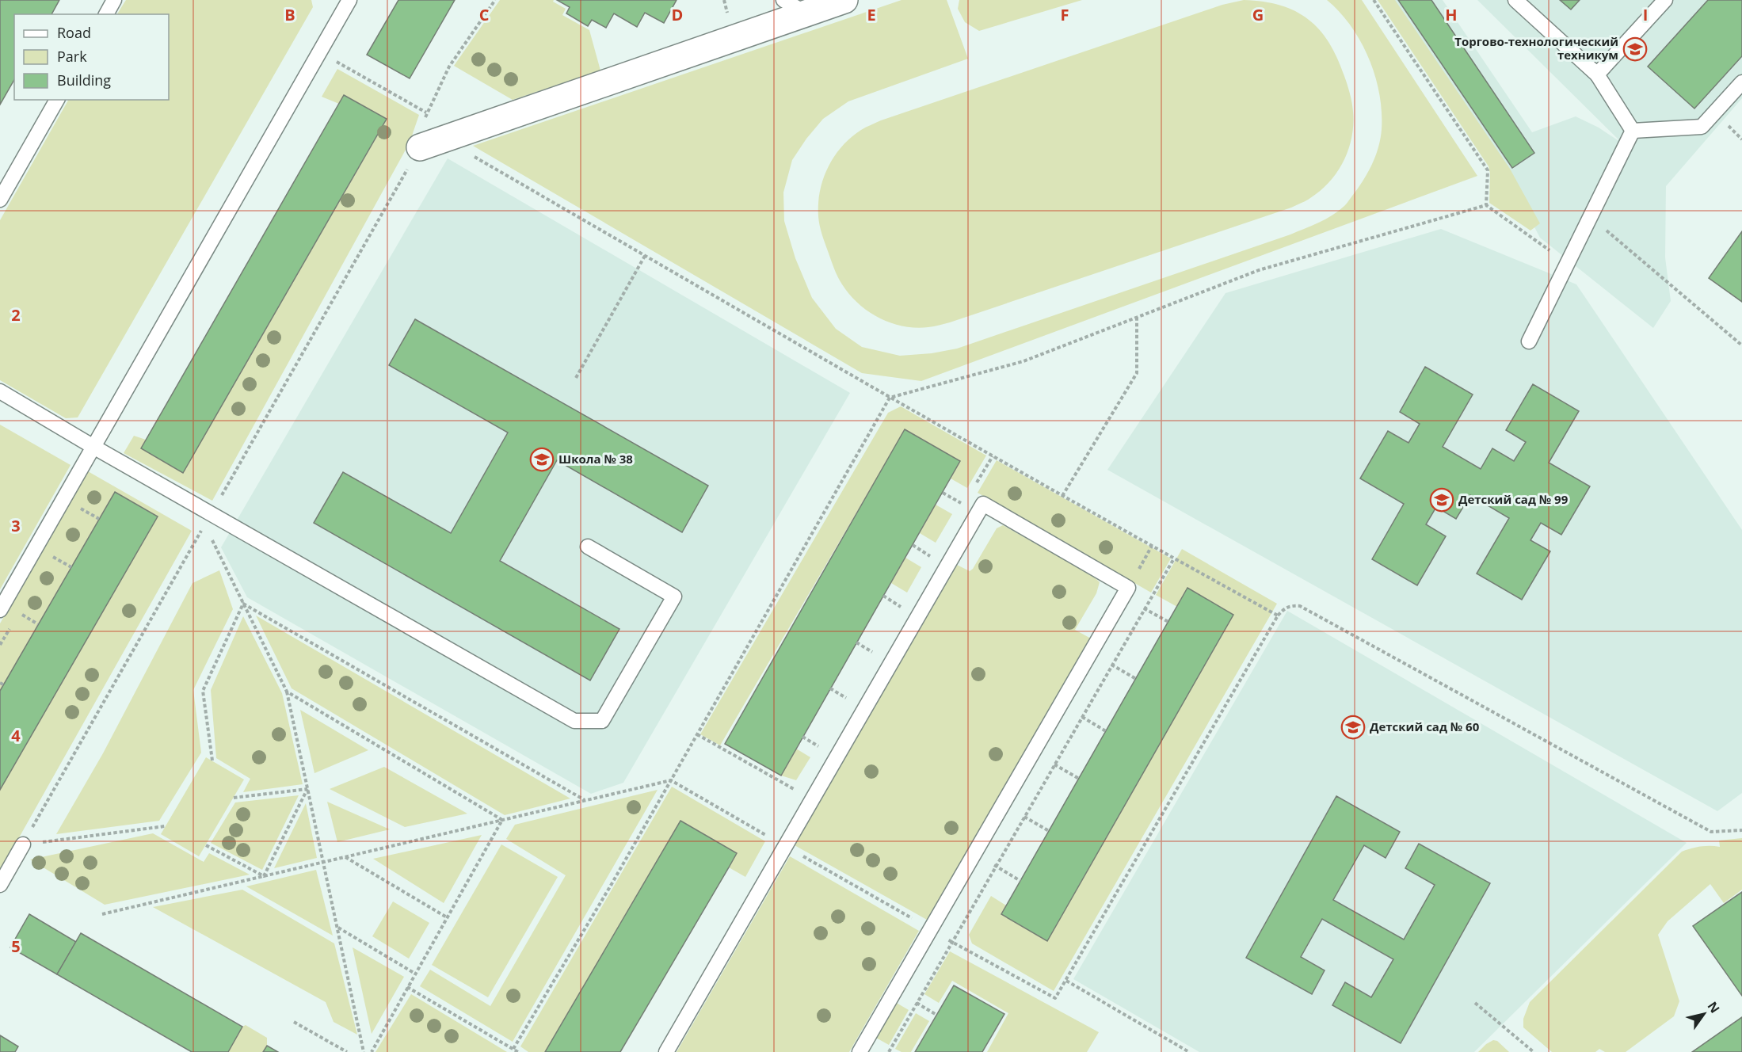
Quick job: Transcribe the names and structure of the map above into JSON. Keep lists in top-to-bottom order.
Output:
{
  "places": {
    "school or university": [
      "Торгово-технологический техникум",
      "Школа № 38",
      "Детский сад № 99",
      "Детский сад № 60"
    ]
  },
  "legend": ["Road", "Park", "Building"],
  "north": "top right",
  "grid": {
    "columns": [
      "B",
      "C",
      "D",
      "E",
      "F",
      "G",
      "H",
      "I"
    ],
    "rows": [
      "2",
      "3",
      "4",
      "5"
    ]
  }
}
